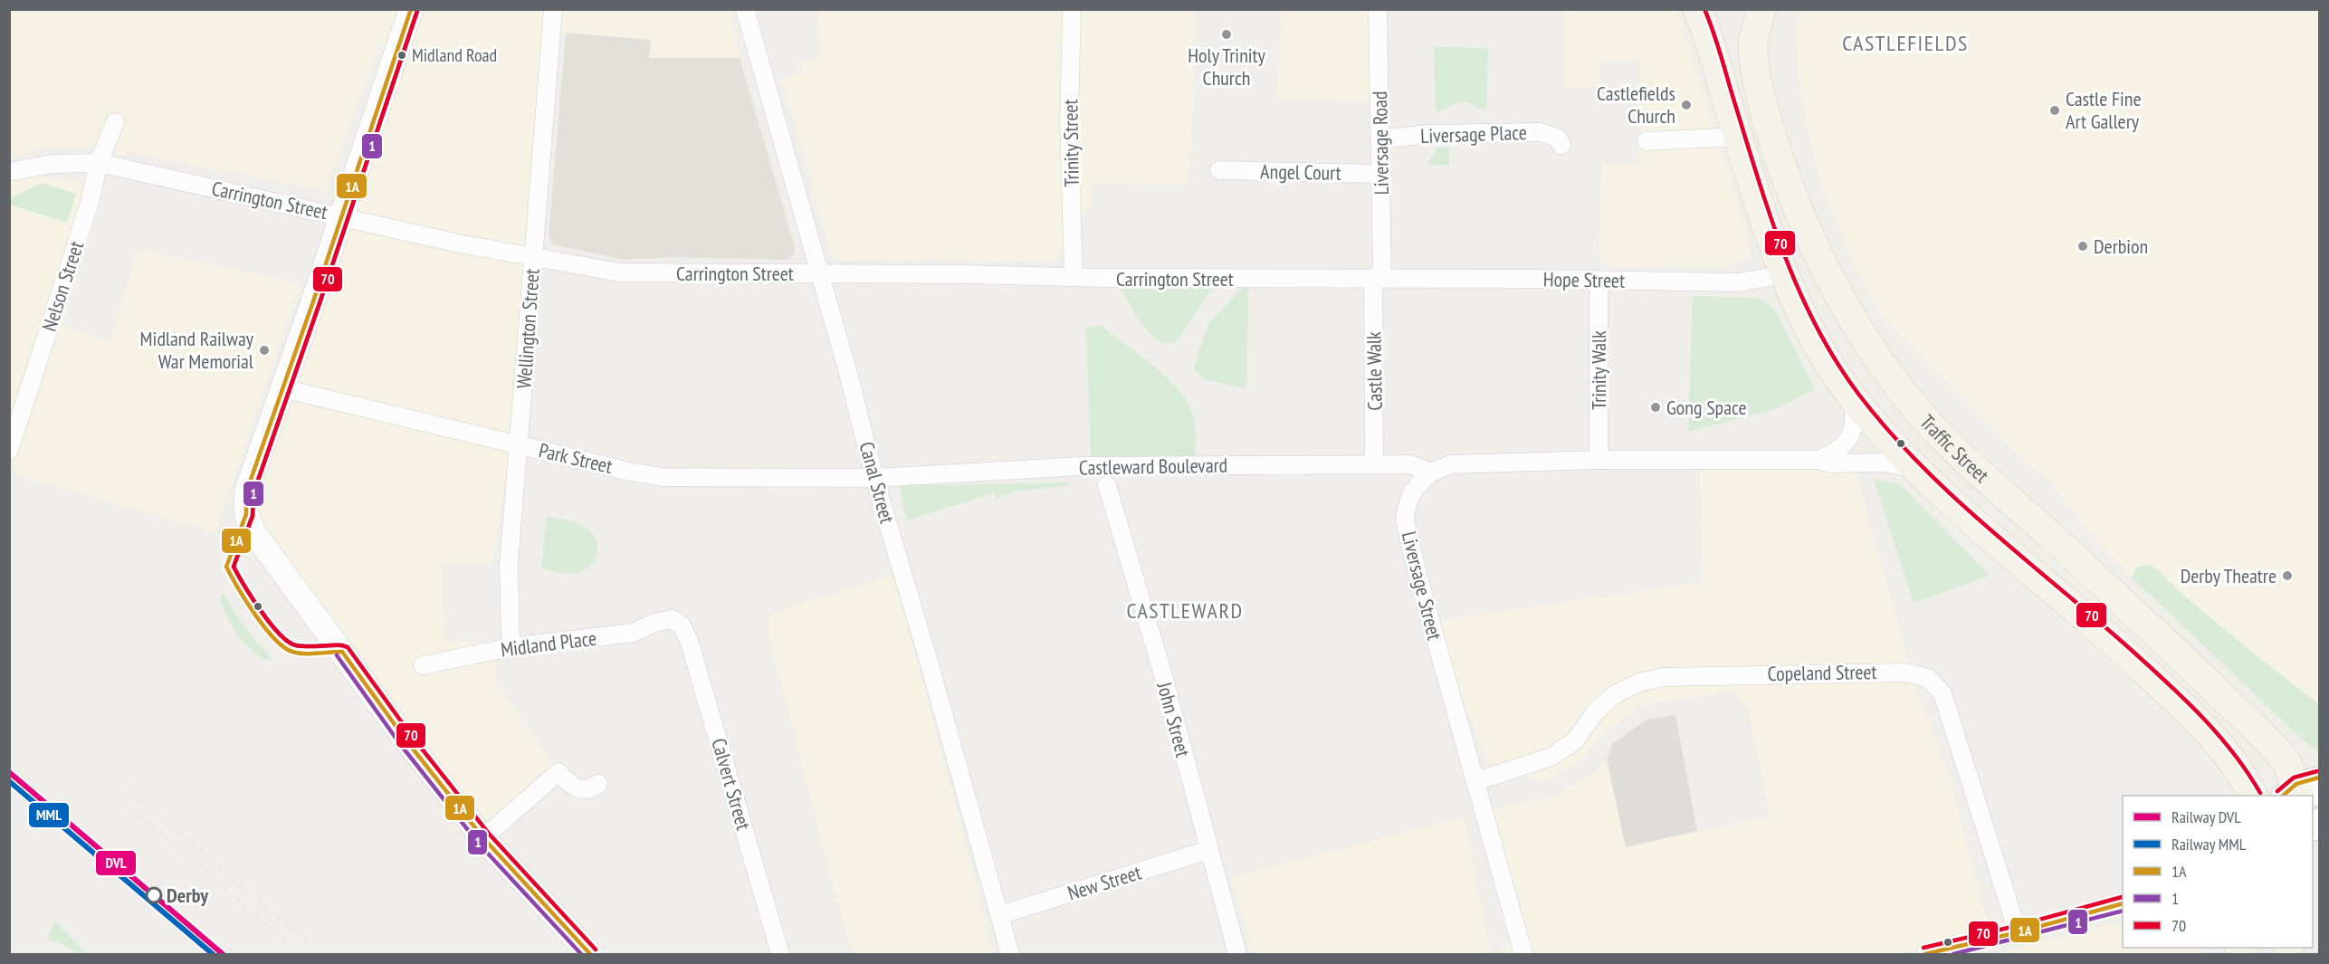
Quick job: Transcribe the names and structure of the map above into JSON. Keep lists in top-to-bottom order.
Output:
{
  "streets": {
    "main road": ["Traffic Street"],
    "street": [
      "Liversage Place",
      "Trinity Street",
      "Liversage Road",
      "Angel Court",
      "Carrington Street",
      "Hope Street",
      "Nelson Street",
      "Wellington Street",
      "Trinity Walk",
      "Castle Walk",
      "Park Street",
      "Castleward Boulevard",
      "Canal Street",
      "Liversage Street",
      "Midland Place",
      "Copeland Street",
      "John Street",
      "Calvert Street",
      "New Street"
    ]
  },
  "crossings": [
    ["Liversage Place", "Liversage Road"],
    ["Trinity Street", "Carrington Street"],
    ["Liversage Road", "Angel Court"],
    ["Liversage Road", "Carrington Street"],
    ["Liversage Road", "Hope Street"],
    ["Liversage Road", "Castle Walk"],
    ["Carrington Street", "Hope Street"],
    ["Carrington Street", "Nelson Street"],
    ["Carrington Street", "Wellington Street"],
    ["Carrington Street", "Castle Walk"],
    ["Carrington Street", "Canal Street"],
    ["Hope Street", "Trinity Walk"],
    ["Hope Street", "Castle Walk"],
    ["Hope Street", "Traffic Street"],
    ["Wellington Street", "Park Street"],
    ["Wellington Street", "Midland Place"],
    ["Trinity Walk", "Liversage Street"],
    ["Castle Walk", "Castleward Boulevard"],
    ["Traffic Street", "Liversage Street"],
    ["Park Street", "Castleward Boulevard"],
    ["Park Street", "Canal Street"],
    ["Castleward Boulevard", "Canal Street"],
    ["Castleward Boulevard", "Liversage Street"],
    ["Canal Street", "New Street"],
    ["Liversage Street", "Copeland Street"],
    ["Midland Place", "Calvert Street"],
    ["John Street", "New Street"]
  ],
  "districts": ["CASTLEFIELDS", "CASTLEWARD"],
  "places": [
    "Holy Trinity Church",
    "Midland Road",
    "Castlefields Church",
    "Castle Fine Art Gallery",
    "Derbion",
    "Midland Railway War Memorial",
    "Gong Space",
    "Derby Theatre",
    "Derby"
  ],
  "lines": [
    "transit line 1A",
    "transit line 70",
    "transit line 1",
    "rail line DVL",
    "rail line MML"
  ],
  "legend": [
    "Railway DVL",
    "Railway MML",
    "1A",
    "1",
    "70"
  ]
}
